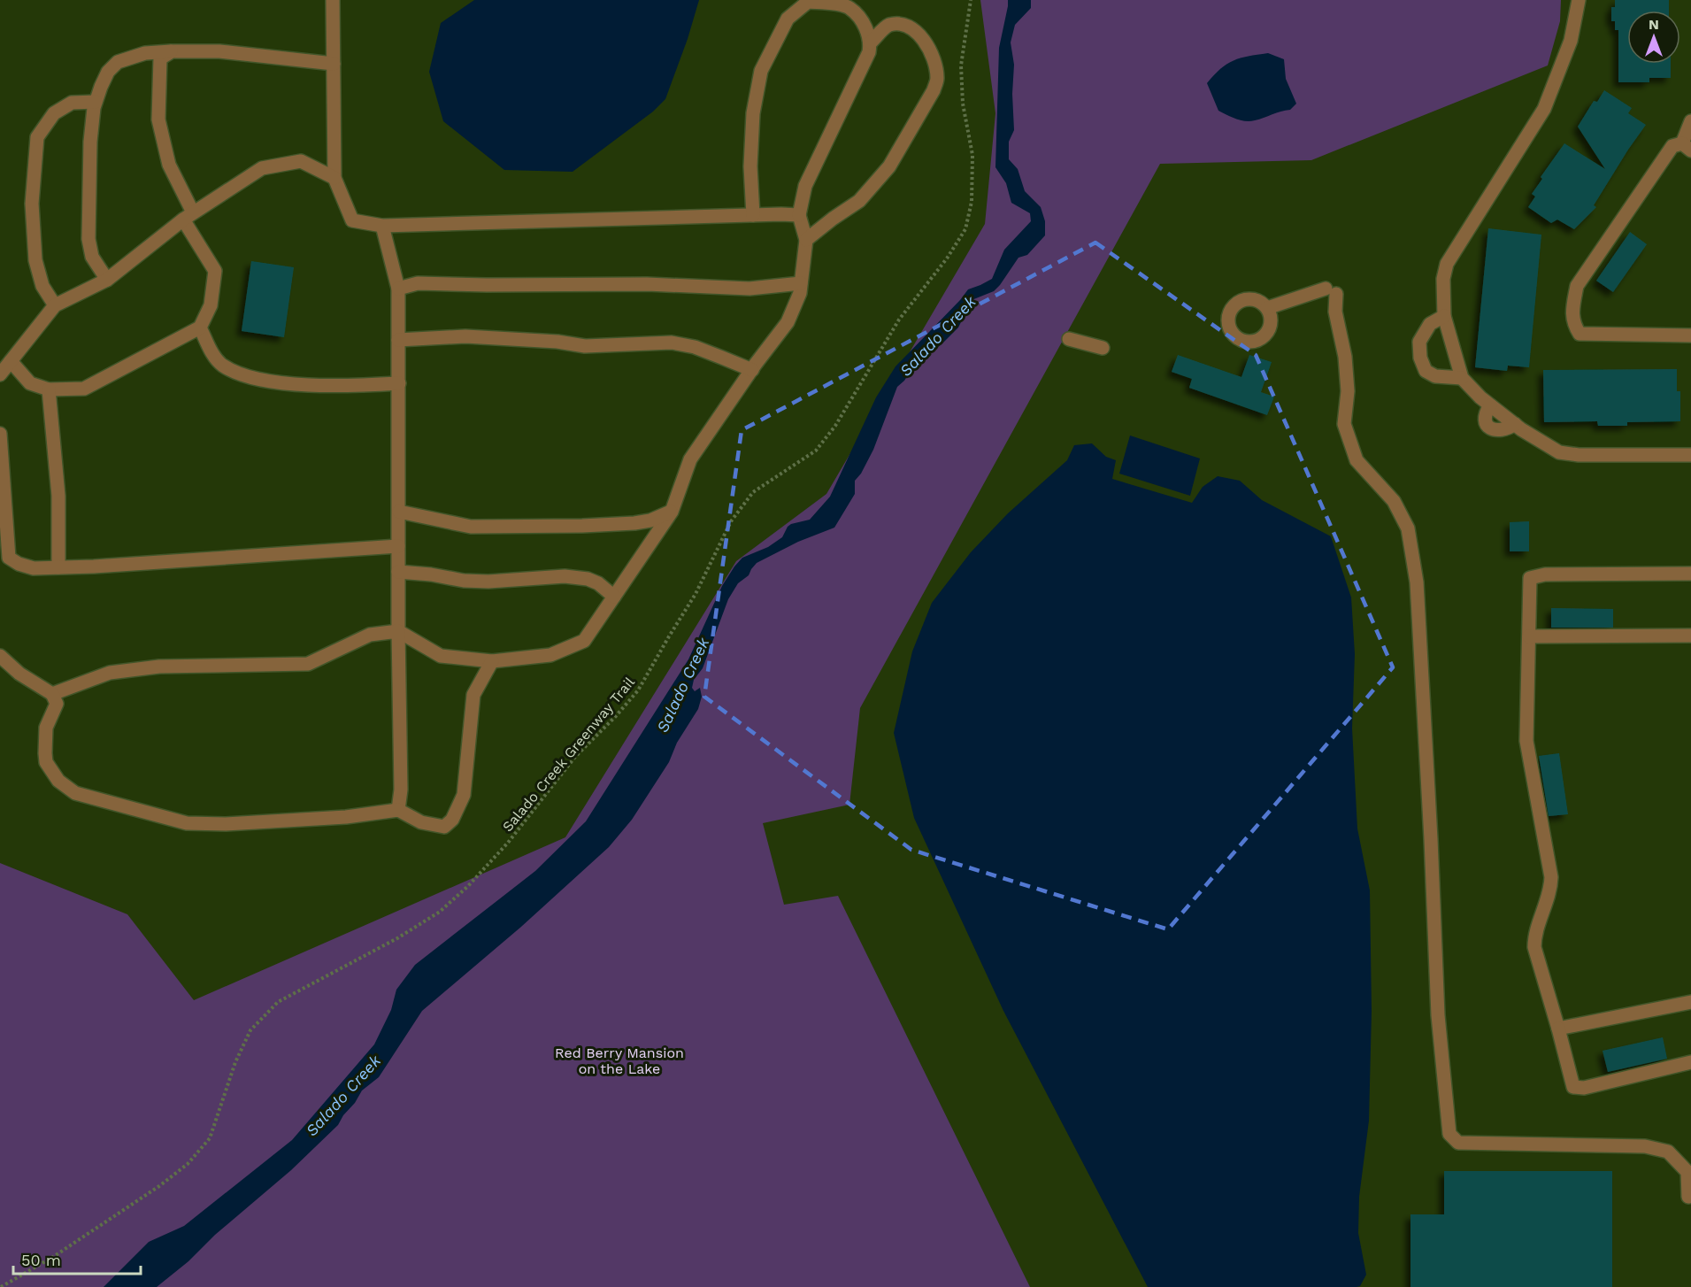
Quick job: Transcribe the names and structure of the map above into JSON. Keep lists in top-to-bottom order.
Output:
{
  "streets": {
    "path": ["Salado Creek Greenway Trail"]
  },
  "water": ["Salado Creek"],
  "parks": ["Red Berry Mansion on the Lake"],
  "scale_bar": "50 m",
  "north": "top"
}
